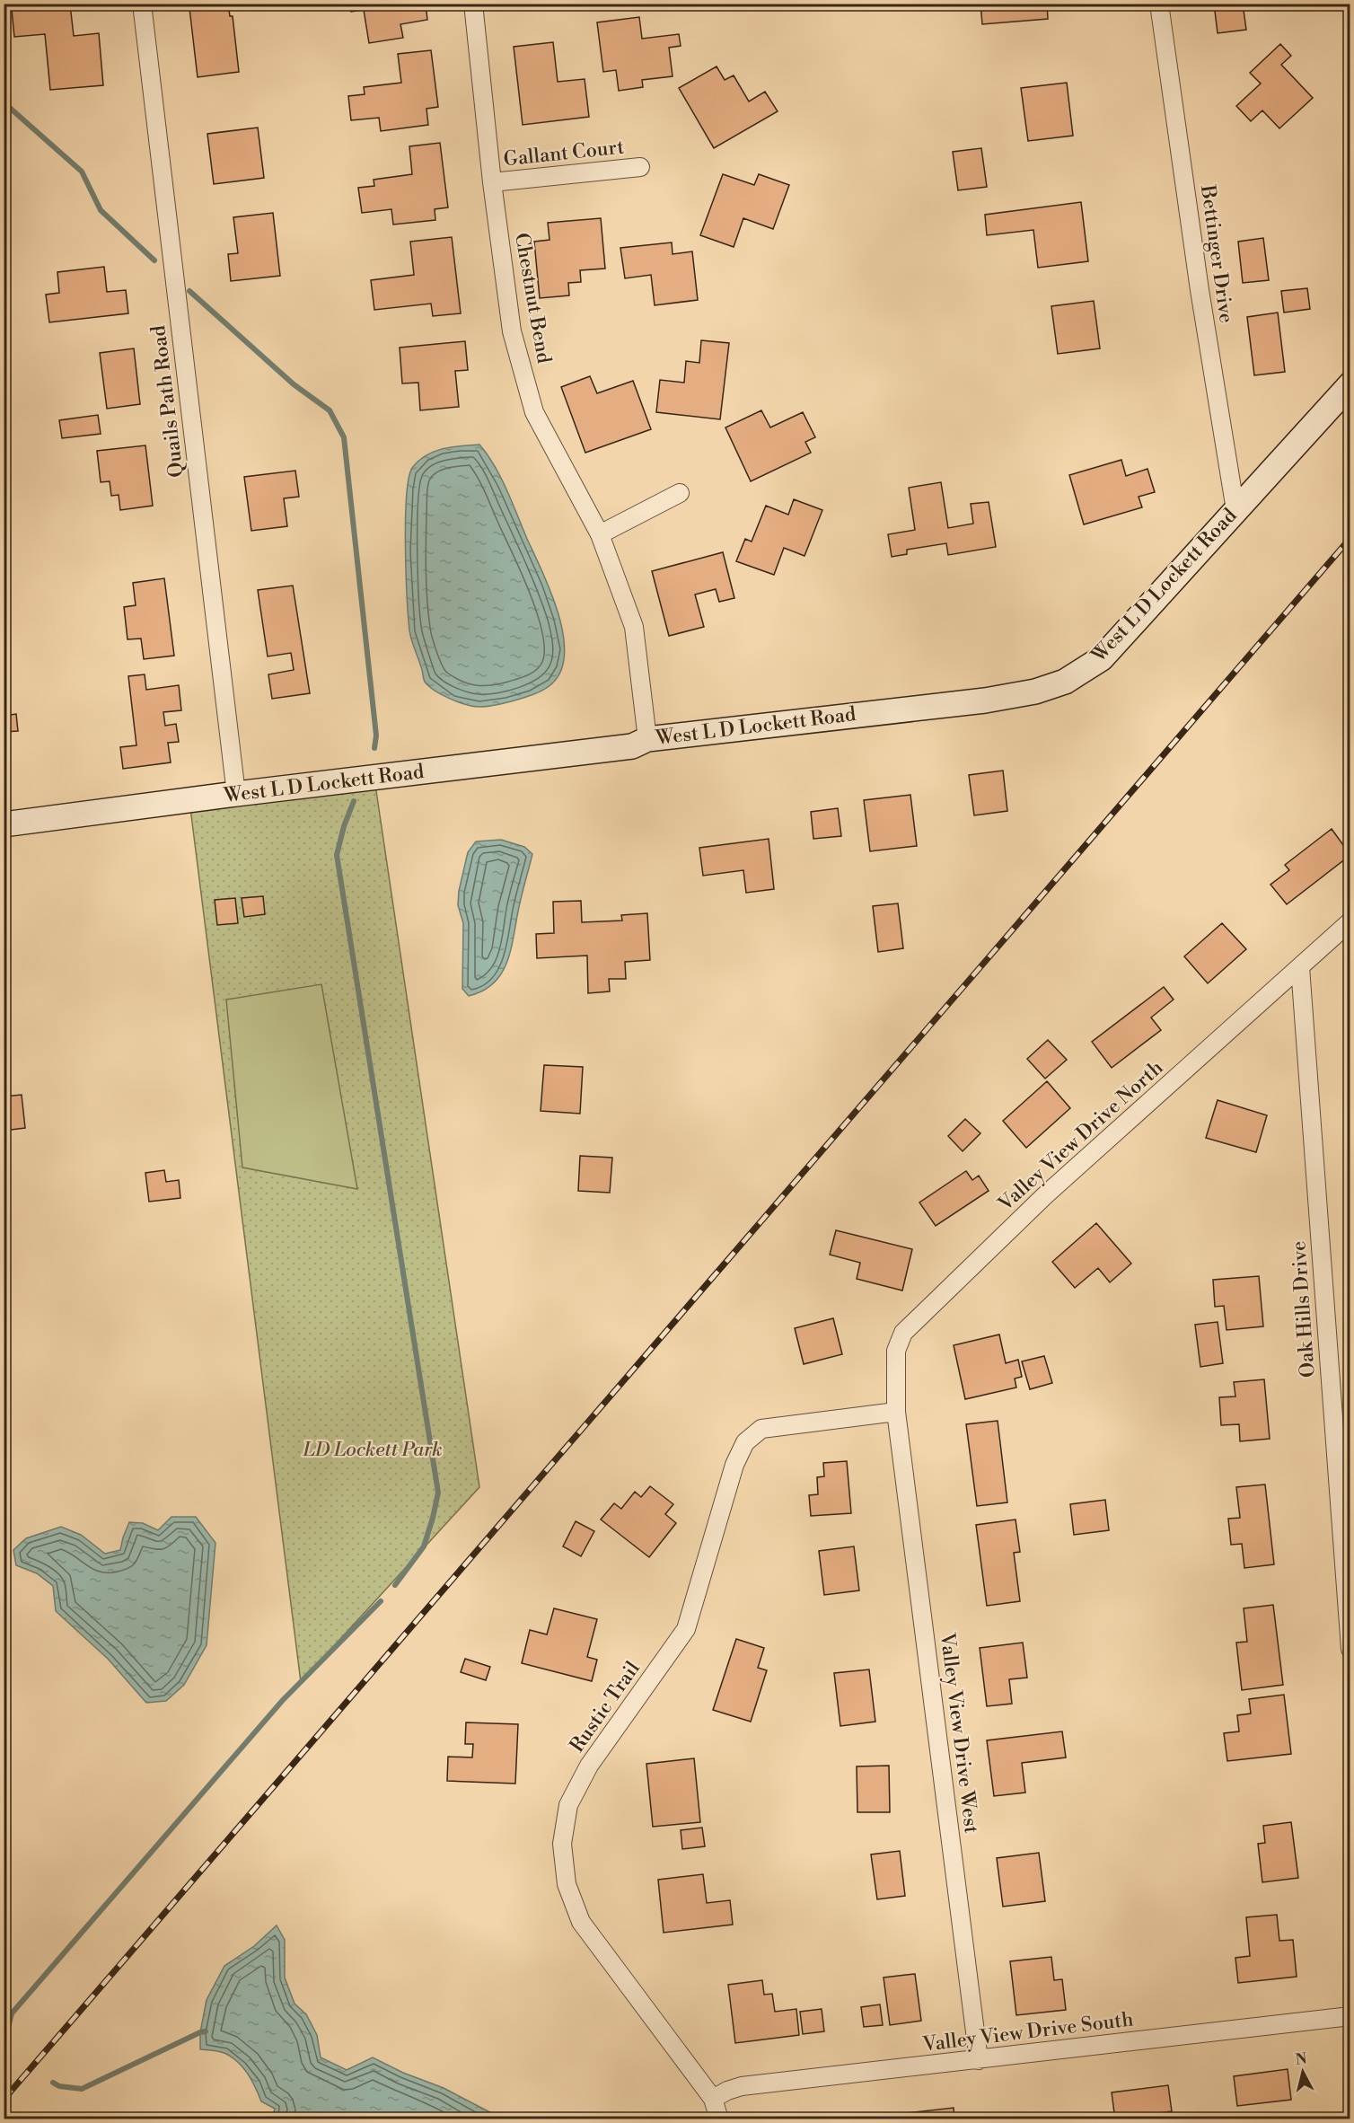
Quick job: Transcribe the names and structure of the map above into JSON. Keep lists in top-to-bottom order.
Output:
{
  "streets": {
    "main road": ["West L D Lockett Road"],
    "street": [
      "Gallant Court",
      "Bettinger Drive",
      "Chestnut Bend",
      "Quails Path Road",
      "Valley View Drive North",
      "Oak Hills Drive",
      "Rustic Trail",
      "Valley View Drive West",
      "Valley View Drive South"
    ]
  },
  "crossings": [
    ["Gallant Court", "Chestnut Bend"],
    ["Bettinger Drive", "West L D Lockett Road"],
    ["Chestnut Bend", "West L D Lockett Road"],
    ["Quails Path Road", "West L D Lockett Road"],
    ["Valley View Drive North", "Oak Hills Drive"],
    ["Valley View Drive North", "Rustic Trail"],
    ["Valley View Drive North", "Valley View Drive West"],
    ["Rustic Trail", "Valley View Drive West"],
    ["Rustic Trail", "Valley View Drive South"],
    ["Valley View Drive West", "Valley View Drive South"]
  ],
  "parks": ["LD Lockett Park"],
  "north": "top"
}
